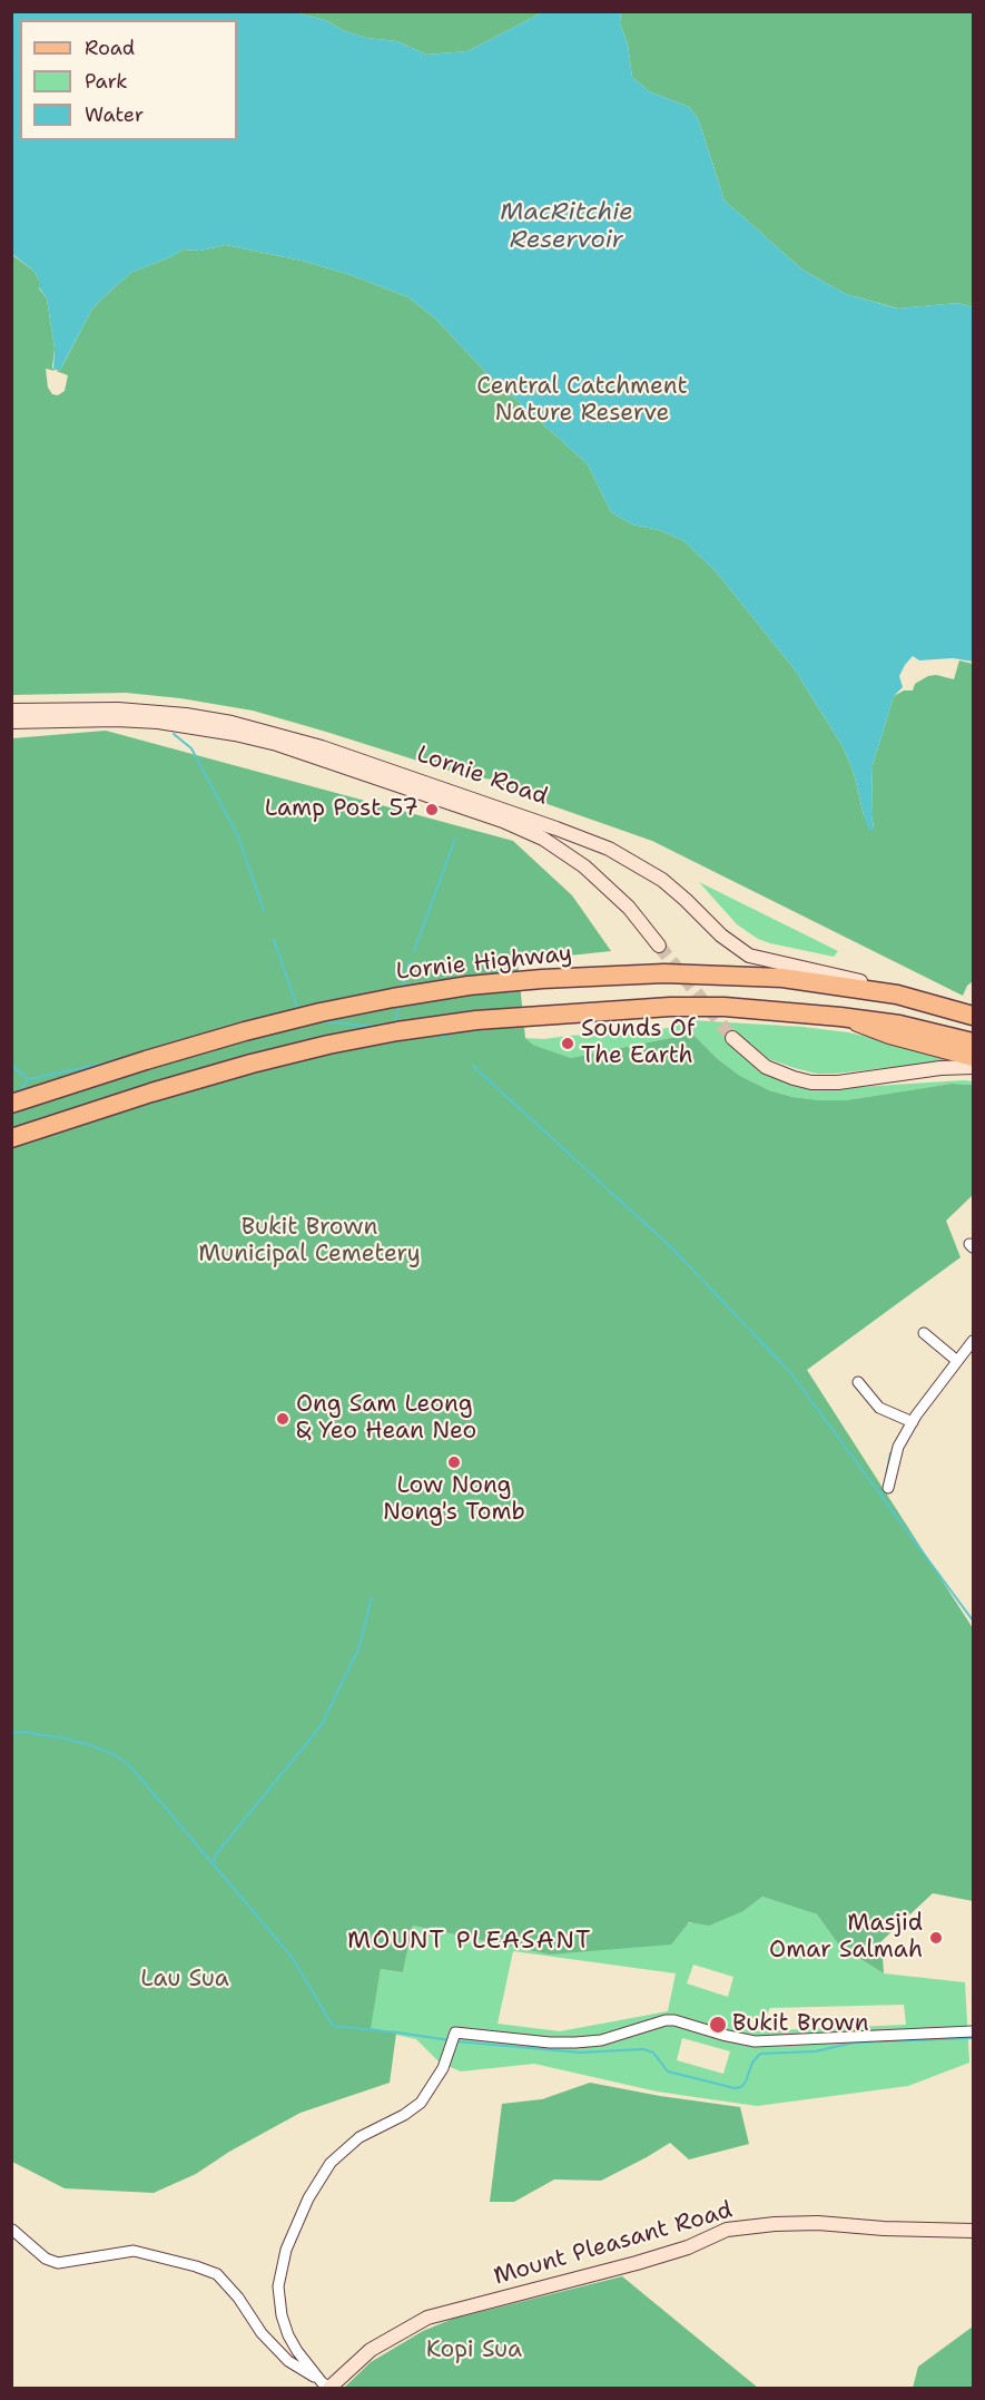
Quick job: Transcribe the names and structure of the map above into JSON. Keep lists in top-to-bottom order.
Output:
{
  "streets": {
    "highway": ["Lornie Highway"],
    "street": ["Lornie Road", "Mount Pleasant Road"]
  },
  "crossings": [
    ["Lornie Road", "Lornie Highway"]
  ],
  "districts": ["MOUNT PLEASANT"],
  "water": ["MacRitchie Reservoir"],
  "parks": [
    "Central Catchment Nature Reserve",
    "Bukit Brown Municipal Cemetery",
    "Lau Sua",
    "Kopi Sua"
  ],
  "places": [
    "Lamp Post 57",
    "Sounds Of The Earth",
    "Ong Sam Leong & Yeo Hean Neo",
    "Low Nong Nong's Tomb",
    "Masjid Omar Salmah",
    "Bukit Brown"
  ],
  "legend": ["Road", "Park", "Water"]
}
